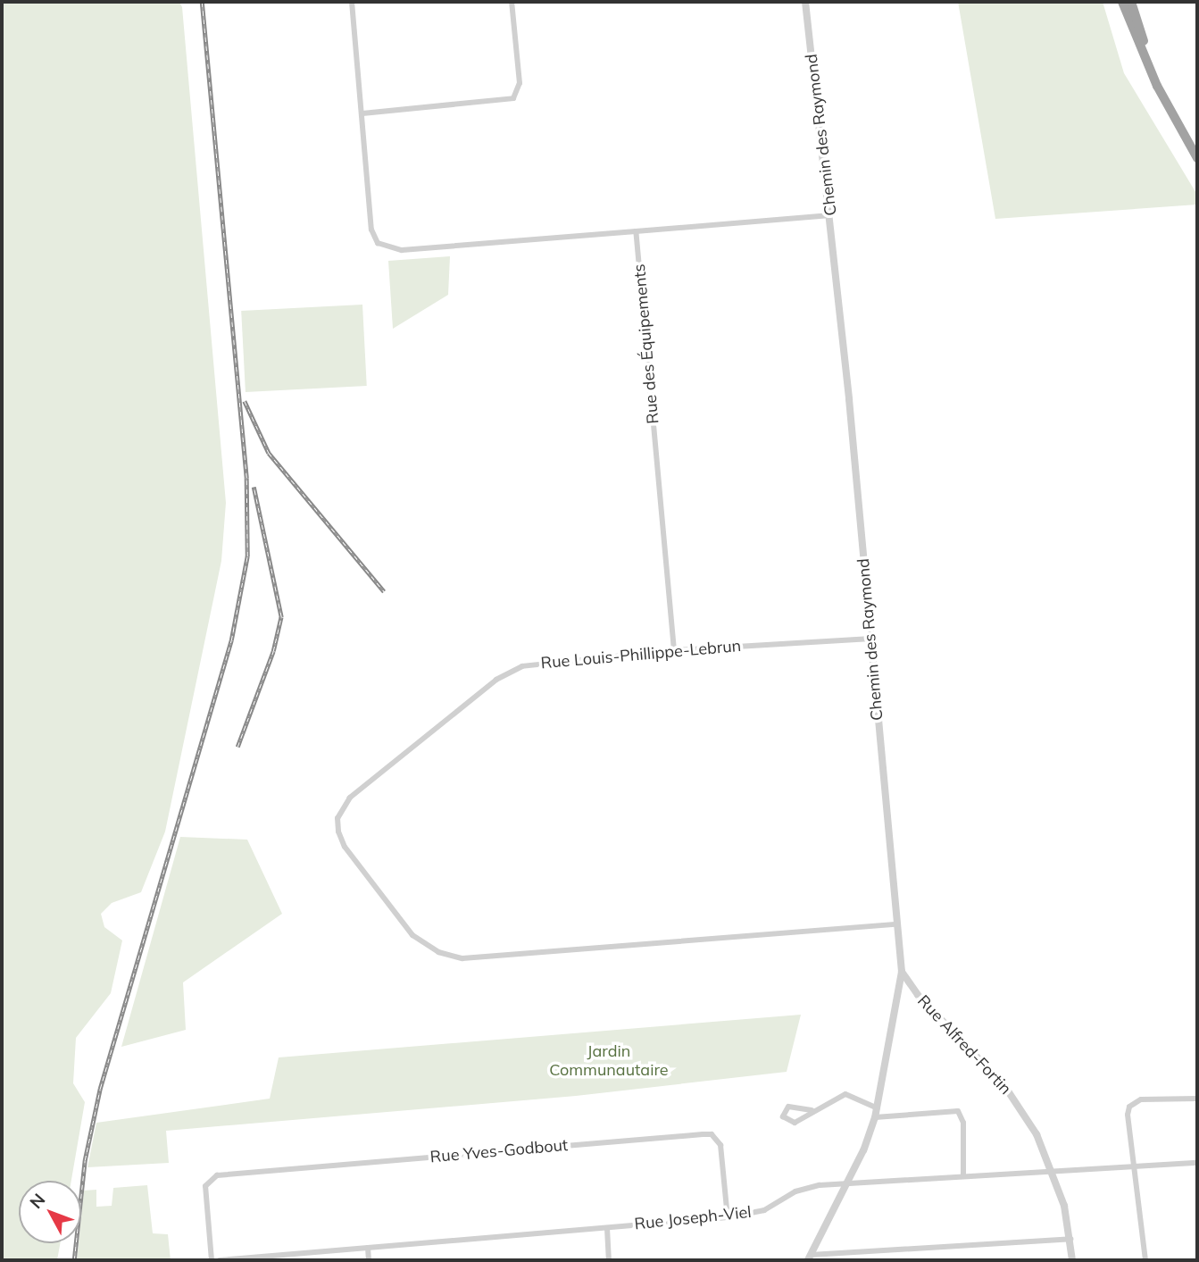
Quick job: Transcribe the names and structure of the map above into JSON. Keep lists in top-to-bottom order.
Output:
{
  "streets": {
    "street": [
      "Chemin des Raymond",
      "Rue des Équipements",
      "Rue Louis-Phillippe-Lebrun",
      "Rue Alfred-Fortin",
      "Rue Yves-Godbout",
      "Rue Joseph-Viel"
    ]
  },
  "crossings": [
    ["Chemin des Raymond", "Rue Louis-Phillippe-Lebrun"],
    ["Chemin des Raymond", "Rue Alfred-Fortin"],
    ["Chemin des Raymond", "Rue Joseph-Viel"],
    ["Rue des Équipements", "Rue Louis-Phillippe-Lebrun"],
    ["Rue Alfred-Fortin", "Rue Joseph-Viel"],
    ["Rue Yves-Godbout", "Rue Joseph-Viel"]
  ],
  "parks": ["Jardin Communautaire"],
  "north": "top left"
}
